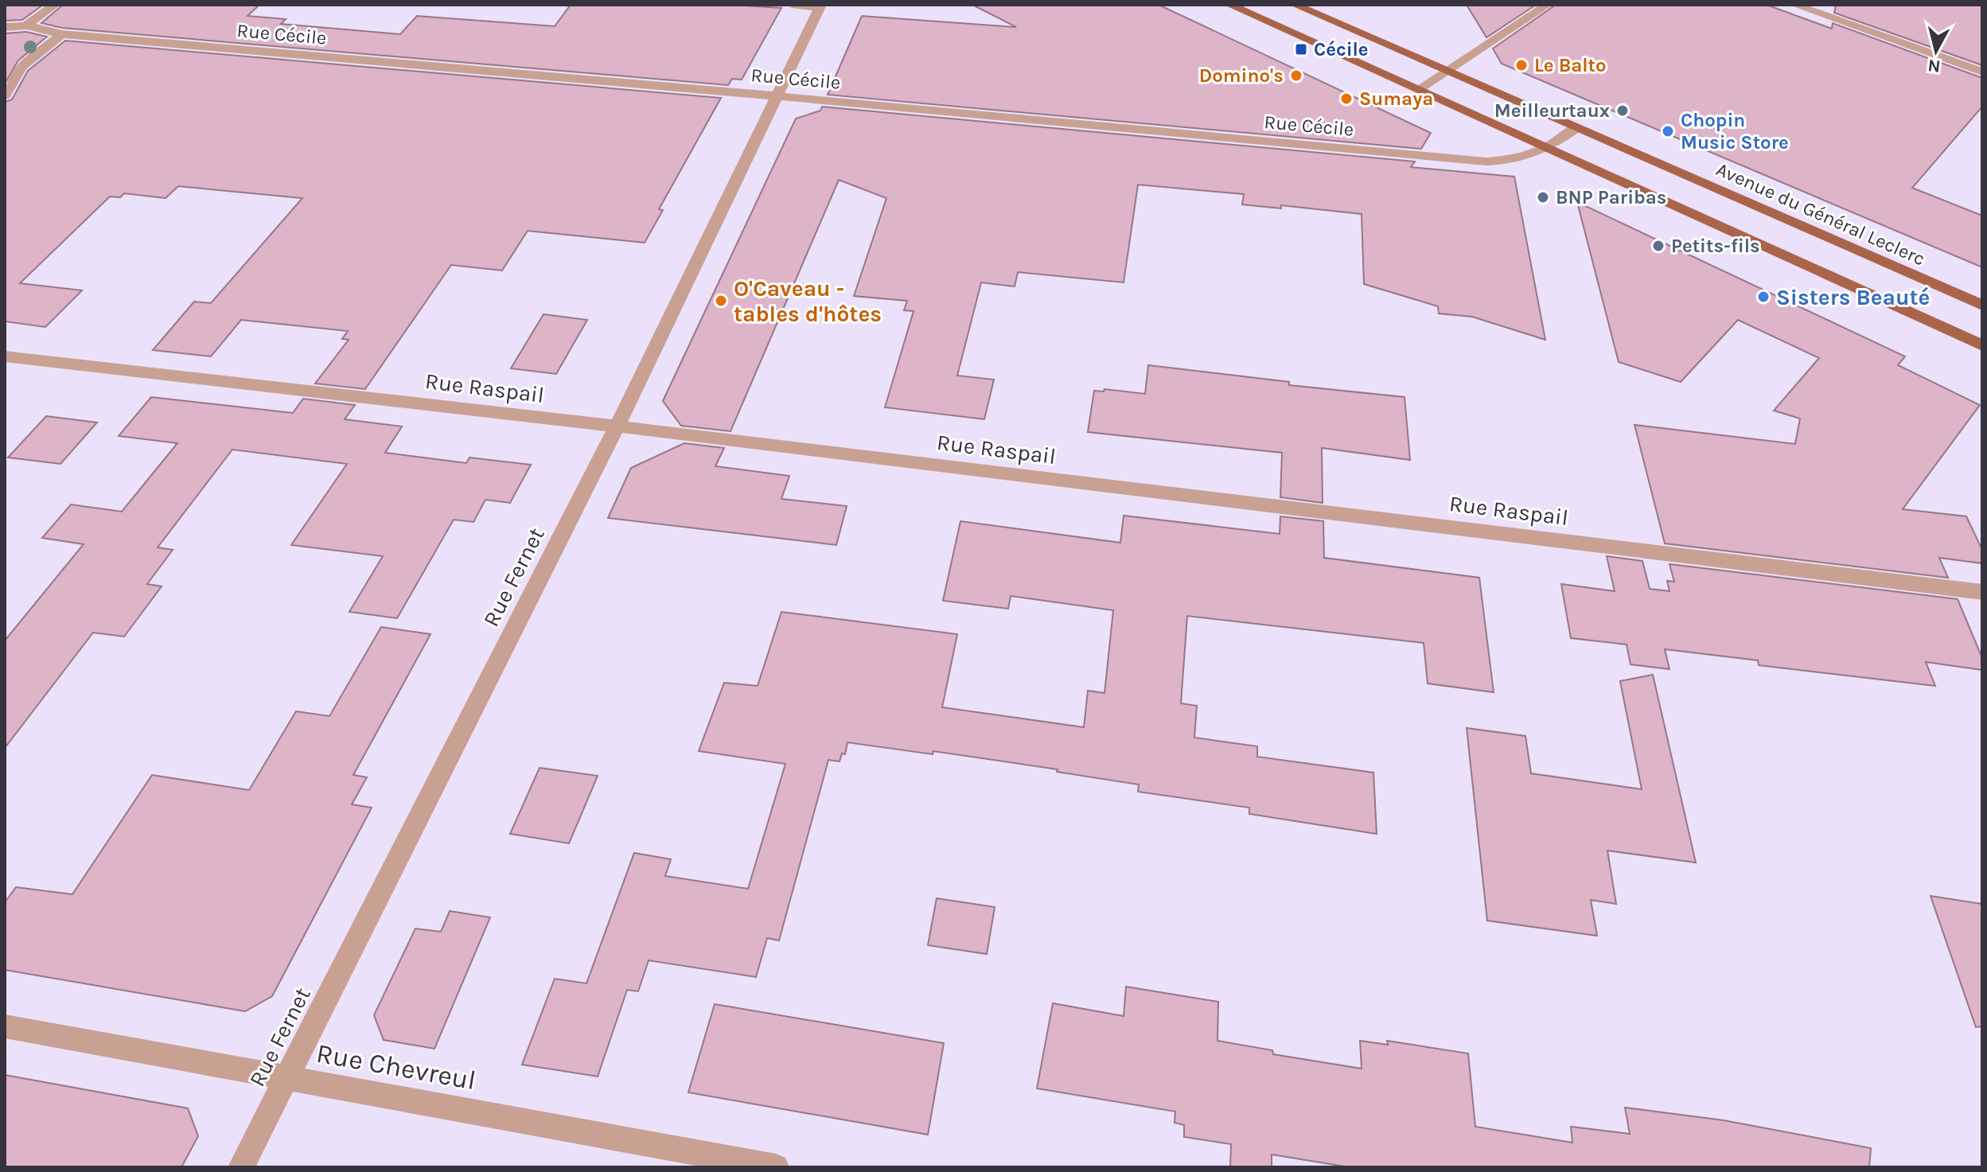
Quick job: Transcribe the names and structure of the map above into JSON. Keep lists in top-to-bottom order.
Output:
{
  "streets": {
    "main road": ["Avenue du Général Leclerc"],
    "street": [
      "Rue Cécile",
      "Rue Raspail",
      "Rue Fernet",
      "Rue Chevreul"
    ]
  },
  "crossings": [
    ["Rue Cécile", "Avenue du Général Leclerc"],
    ["Rue Cécile", "Rue Fernet"],
    ["Rue Raspail", "Rue Fernet"],
    ["Rue Fernet", "Rue Chevreul"]
  ],
  "places": {
    "transit": ["Cécile"],
    "other": [
      "Le Balto",
      "Domino's",
      "Sumaya",
      "Meilleurtaux",
      "Chopin Music Store",
      "BNP Paribas",
      "Petits-fils",
      "Sisters Beauté",
      "O'Caveau - tables d'hôtes"
    ]
  },
  "north": "bottom"
}
